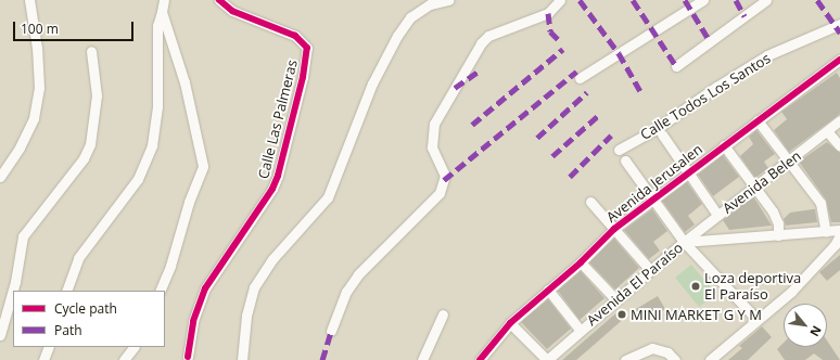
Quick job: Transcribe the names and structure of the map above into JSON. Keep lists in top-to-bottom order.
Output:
{
  "streets": {
    "street": [
      "Calle Todos Los Santos",
      "Calle Las Palmeras",
      "Avenida Belen",
      "Avenida Jerusalen",
      "Avenida El Paraíso"
    ]
  },
  "crossings": [
    ["Avenida Belen", "Avenida El Paraíso"]
  ],
  "places": ["Loza deportiva El Paraíso", "MINI MARKET G Y M"],
  "legend": ["Cycle path", "Path"],
  "scale_bar": "100 m",
  "north": "bottom right"
}
